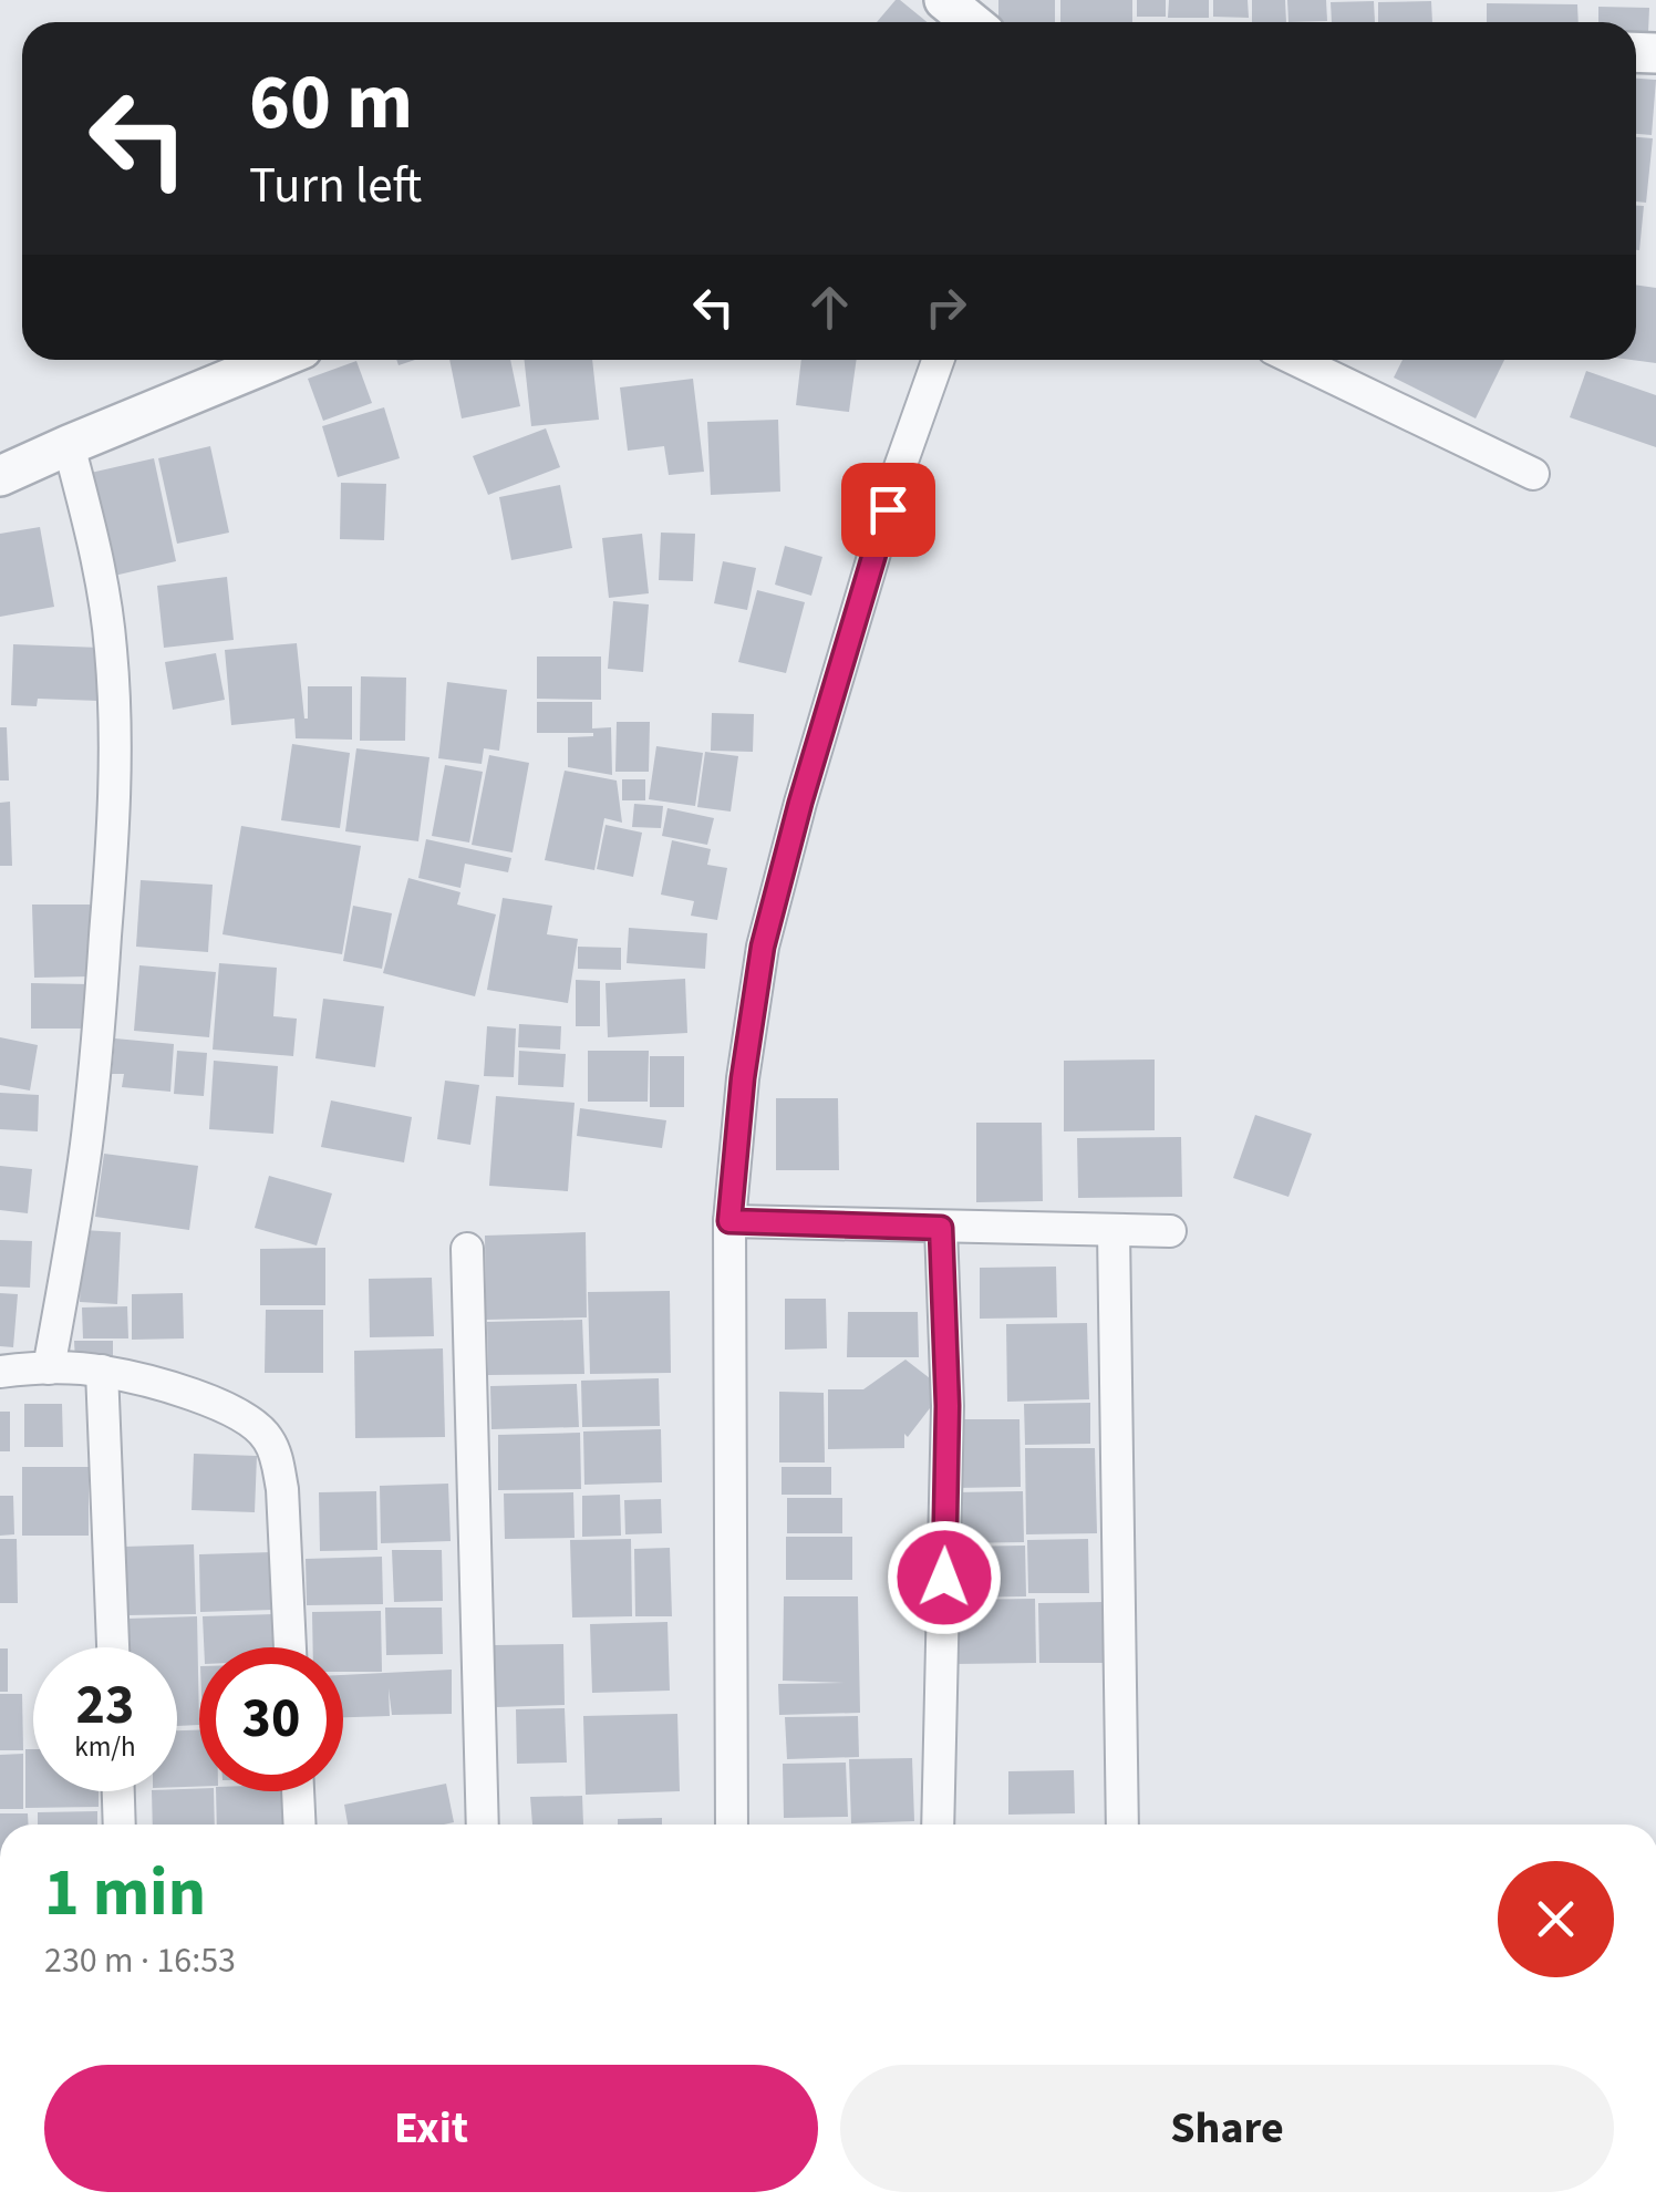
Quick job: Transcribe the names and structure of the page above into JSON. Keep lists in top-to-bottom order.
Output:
{
  "page": {
    "turn": ["60 m", "Turn left"],
    "speed": "23 km/h",
    "limit": "30",
    "heading": ["1 min", "230 m · 16:53"],
    "buttons": ["Exit", "Share"]
  }
}
